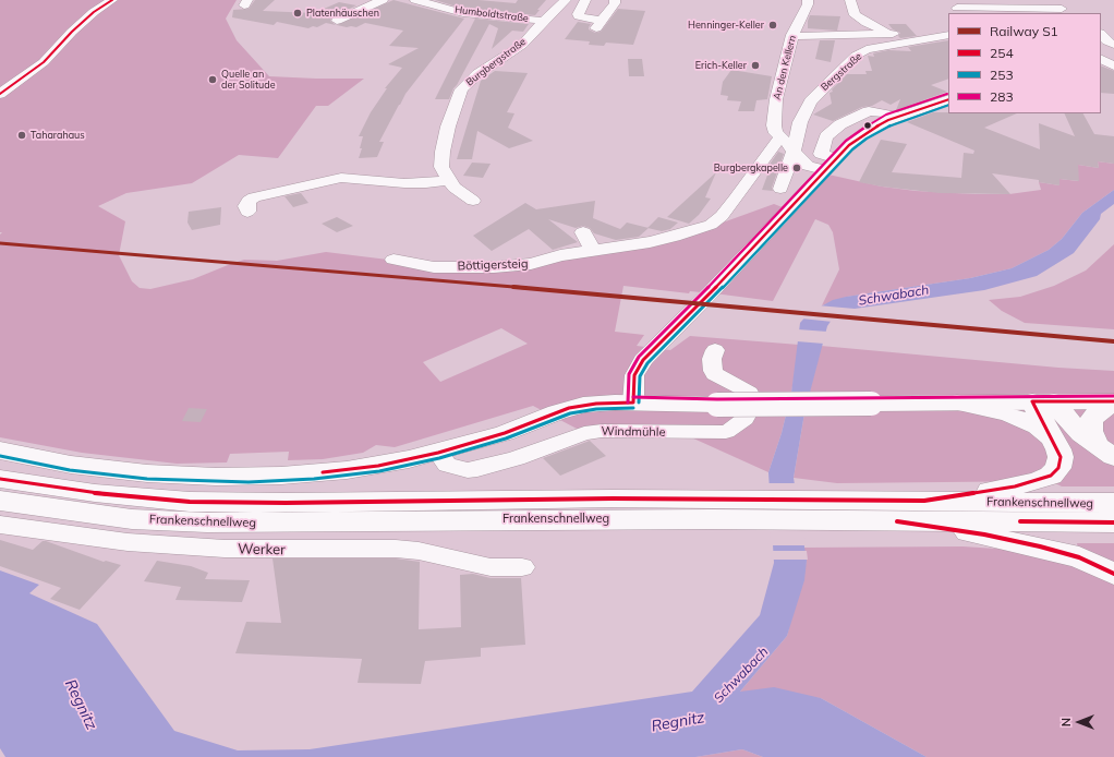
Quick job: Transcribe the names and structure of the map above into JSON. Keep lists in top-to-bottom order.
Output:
{
  "streets": {
    "main road": ["Frankenschnellweg"],
    "street": [
      "Humboldtstraße",
      "Burgbergstraße",
      "An den Kellern",
      "Bergstraße",
      "Böttigersteig",
      "Windmühle",
      "Werker"
    ]
  },
  "crossings": [
    ["Humboldtstraße", "Burgbergstraße"],
    ["An den Kellern", "Bergstraße"],
    ["An den Kellern", "Böttigersteig"],
    ["Bergstraße", "Böttigersteig"]
  ],
  "water": ["Schwabach", "Regnitz"],
  "places": [
    "Platenhäuschen",
    "Henninger-Keller",
    "Erich-Keller",
    "Quelle an der Solitude",
    "Taharahaus",
    "Burgbergkapelle"
  ],
  "lines": [
    "transit line 254",
    "transit line 283",
    "transit line 253",
    "rail line S1"
  ],
  "legend": [
    "Railway S1",
    "254",
    "253",
    "283"
  ],
  "north": "left"
}
